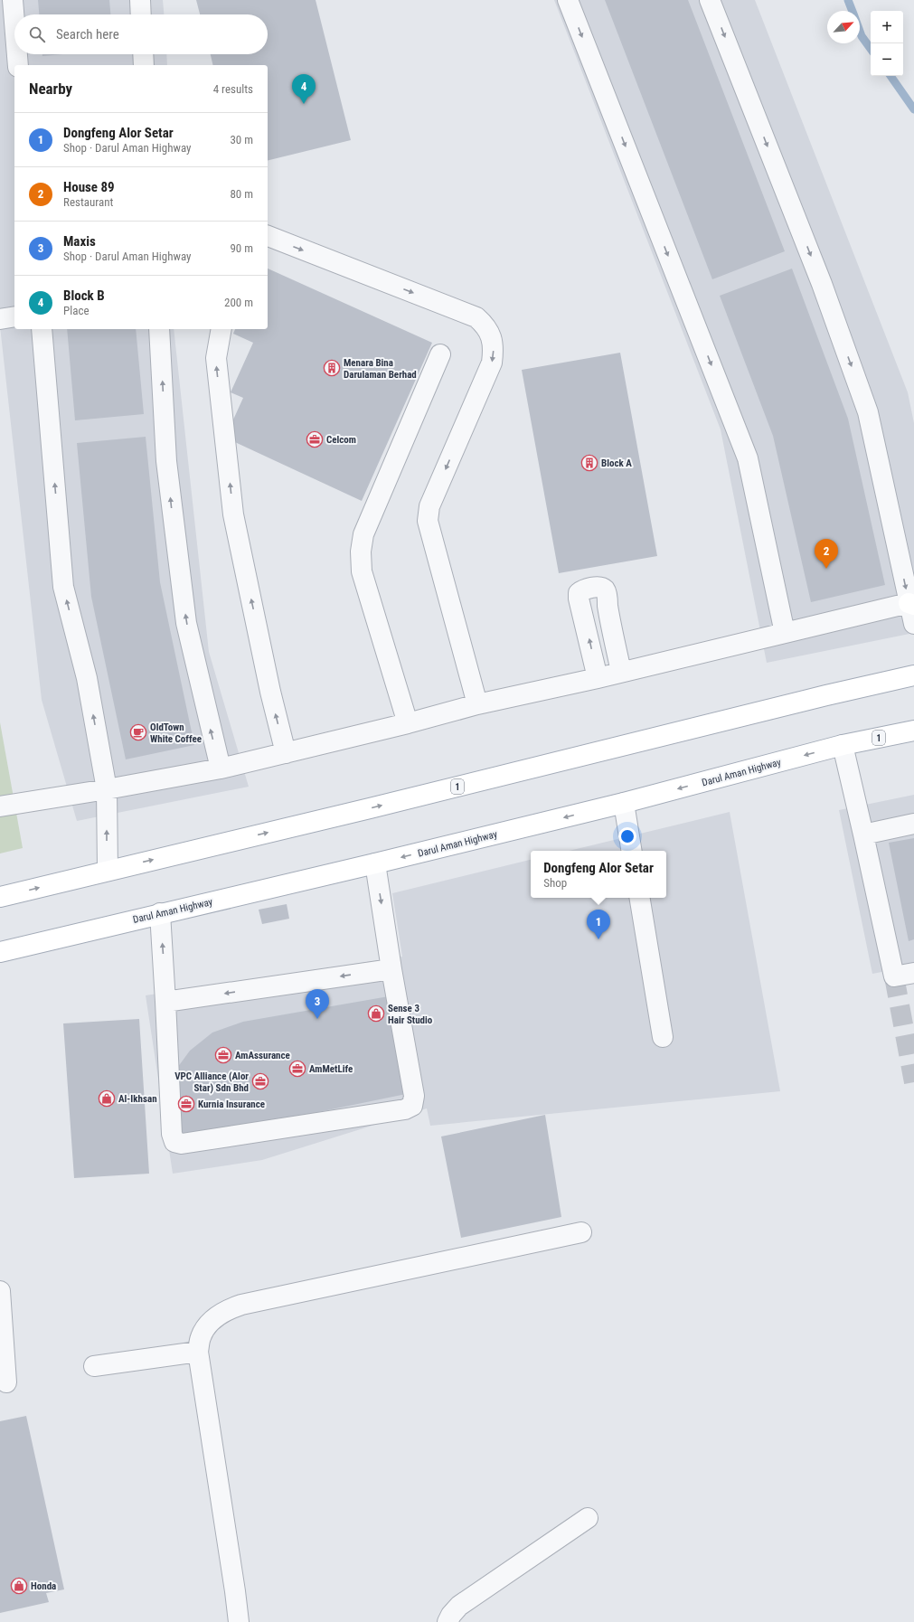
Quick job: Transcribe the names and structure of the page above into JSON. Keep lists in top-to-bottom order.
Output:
{
  "streets": {
    "main road": ["1", "Darul Aman Highway"]
  },
  "places": {
    "building": ["Menara Bina Darulaman Berhad", "Block A"],
    "office": [
      "Celcom",
      "AmAssurance",
      "AmMetLife",
      "VPC Alliance (Alor Star) Sdn Bhd",
      "Kurnia Insurance"
    ],
    "cafe": ["OldTown White Coffee"],
    "shop": ["Sense 3 Hair Studio", "Al-Ikhsan", "Honda"]
  },
  "north": "top right",
  "page": {
    "map_buttons": ["+", "−"],
    "search": "Search here",
    "heading": ["Nearby", "4 results"],
    "pins": [
      "4",
      "2",
      "1",
      "3"
    ],
    "list": [
      {
        "mark": "1",
        "name": "Dongfeng Alor Setar",
        "note": "Shop · Darul Aman Highway",
        "value": "30 m"
      },
      {
        "mark": "2",
        "name": "House 89",
        "note": "Restaurant",
        "value": "80 m"
      },
      {
        "mark": "3",
        "name": "Maxis",
        "note": "Shop · Darul Aman Highway",
        "value": "90 m"
      },
      {
        "mark": "4",
        "name": "Block B",
        "note": "Place",
        "value": "200 m"
      }
    ],
    "popup": ["Dongfeng Alor Setar", "Shop"]
  }
}
